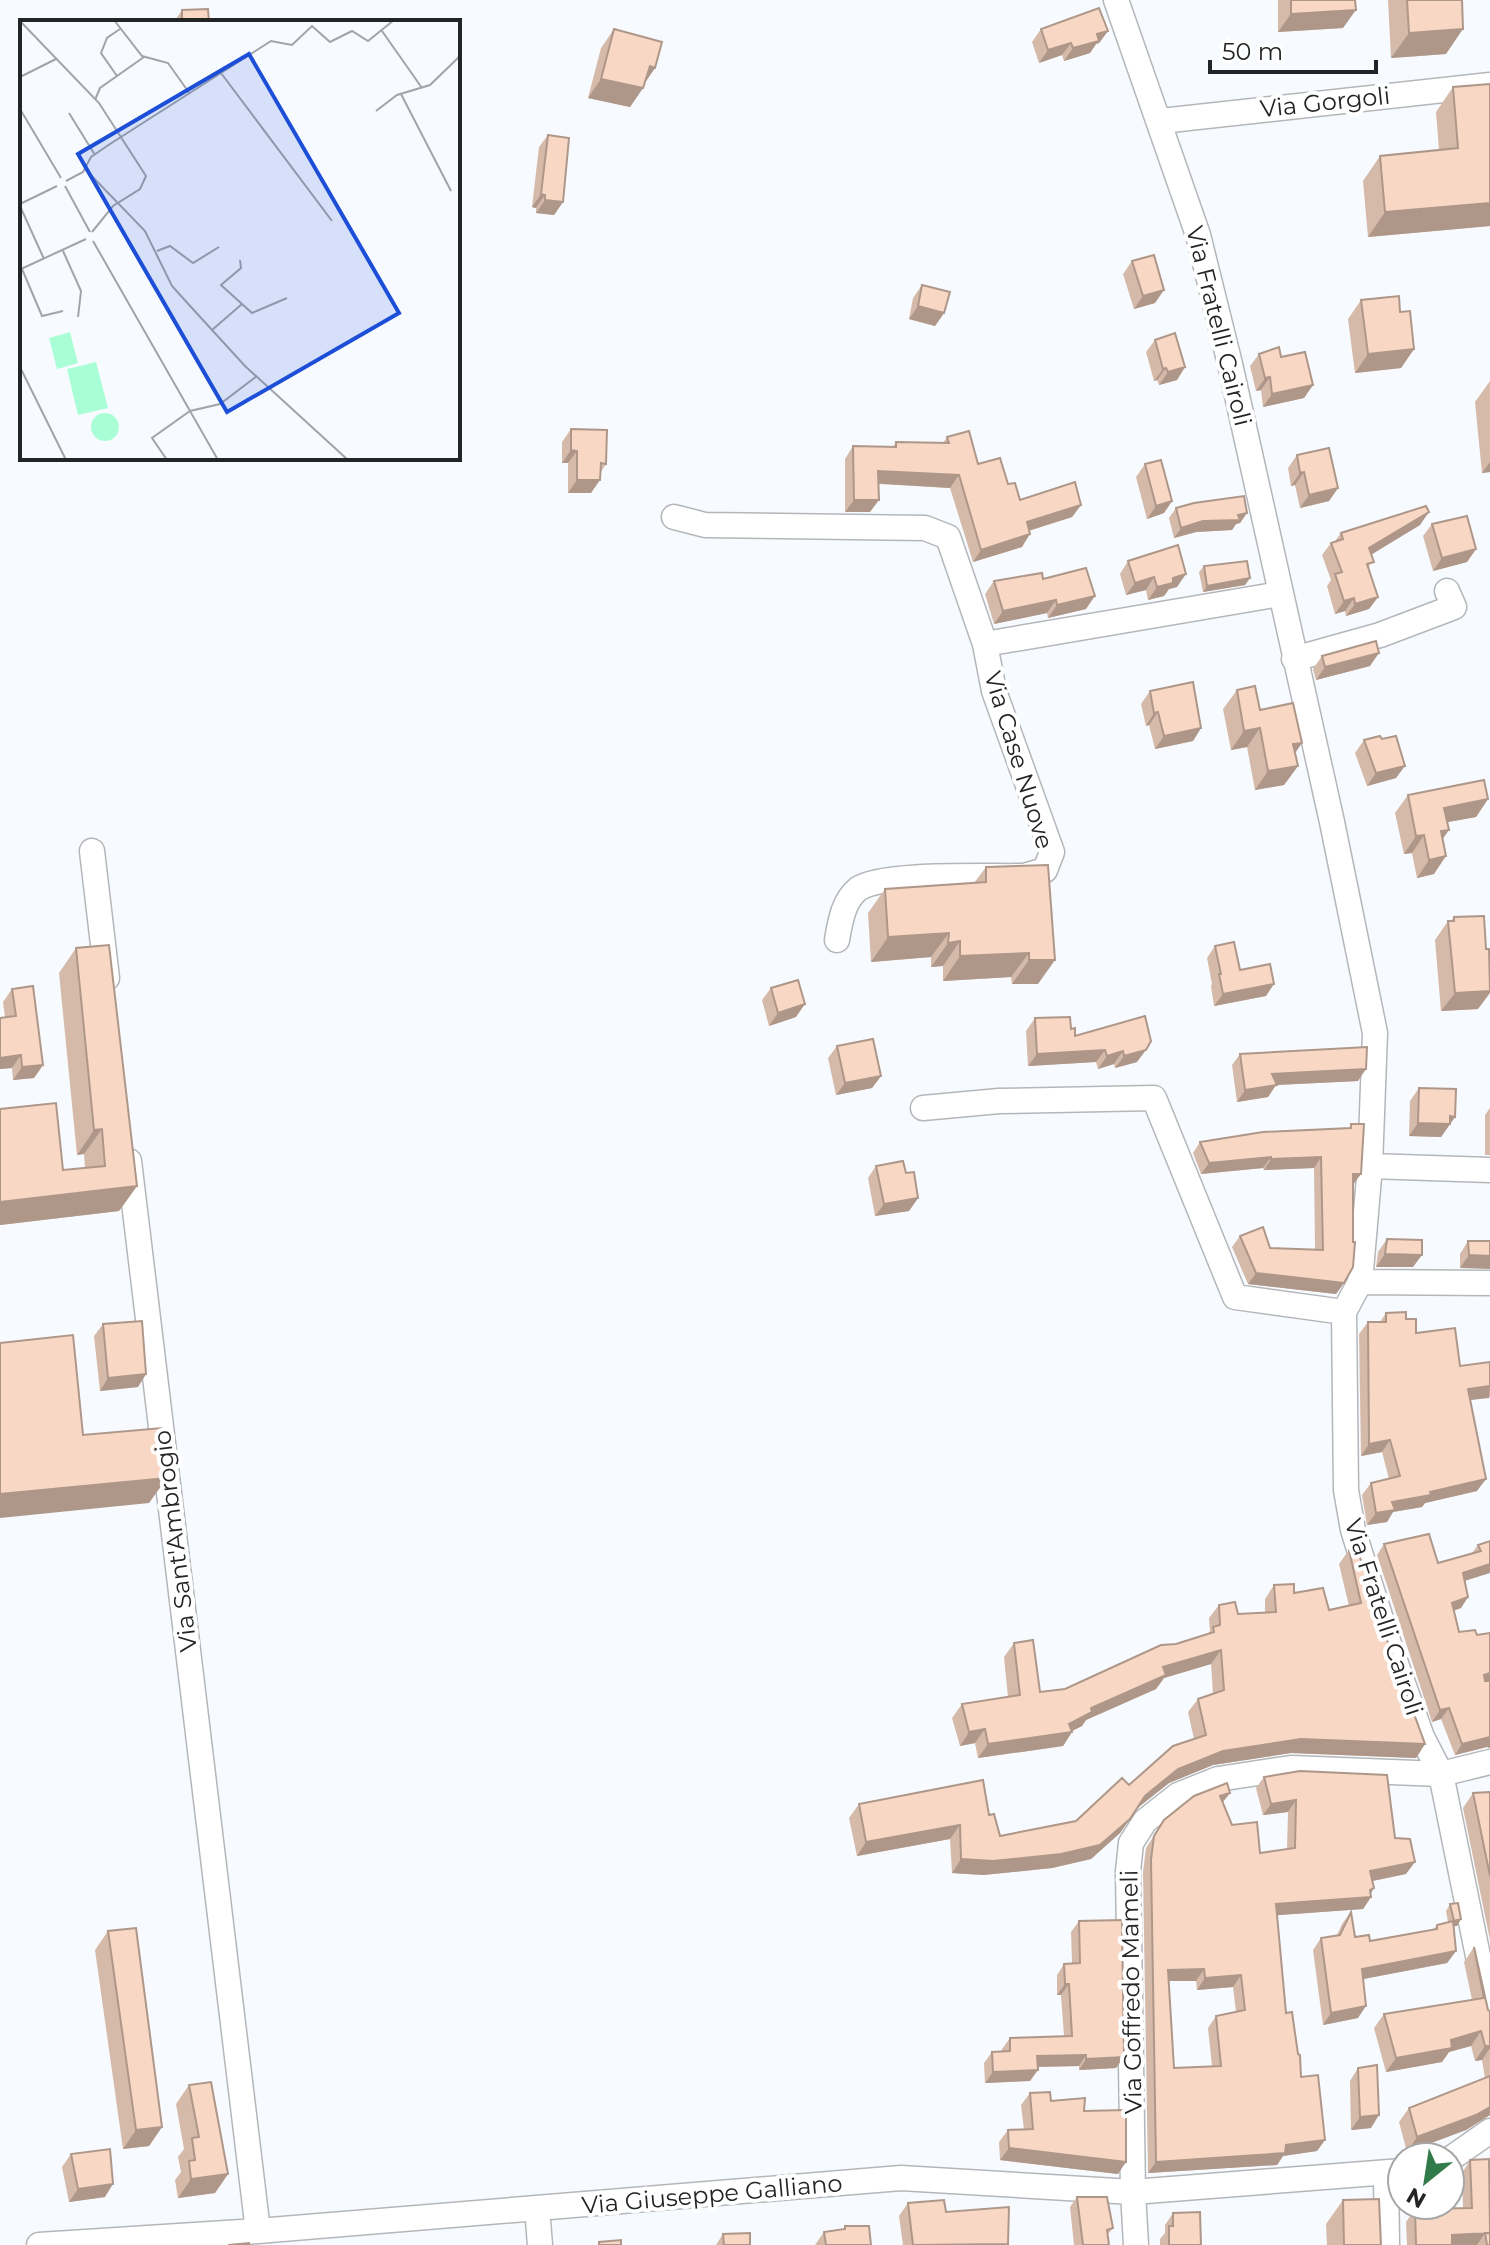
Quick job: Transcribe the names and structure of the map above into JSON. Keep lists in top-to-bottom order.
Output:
{
  "streets": {
    "street": [
      "Via Gorgoli",
      "Via Fratelli Cairoli",
      "Via Case Nuove",
      "Via Sant'Ambrogio",
      "Via Goffredo Mameli",
      "Via Giuseppe Galliano"
    ]
  },
  "crossings": [
    ["Via Gorgoli", "Via Fratelli Cairoli"],
    ["Via Fratelli Cairoli", "Via Case Nuove"],
    ["Via Fratelli Cairoli", "Via Goffredo Mameli"],
    ["Via Sant'Ambrogio", "Via Giuseppe Galliano"],
    ["Via Goffredo Mameli", "Via Giuseppe Galliano"]
  ],
  "scale_bar": "50 m",
  "north": "bottom left"
}
